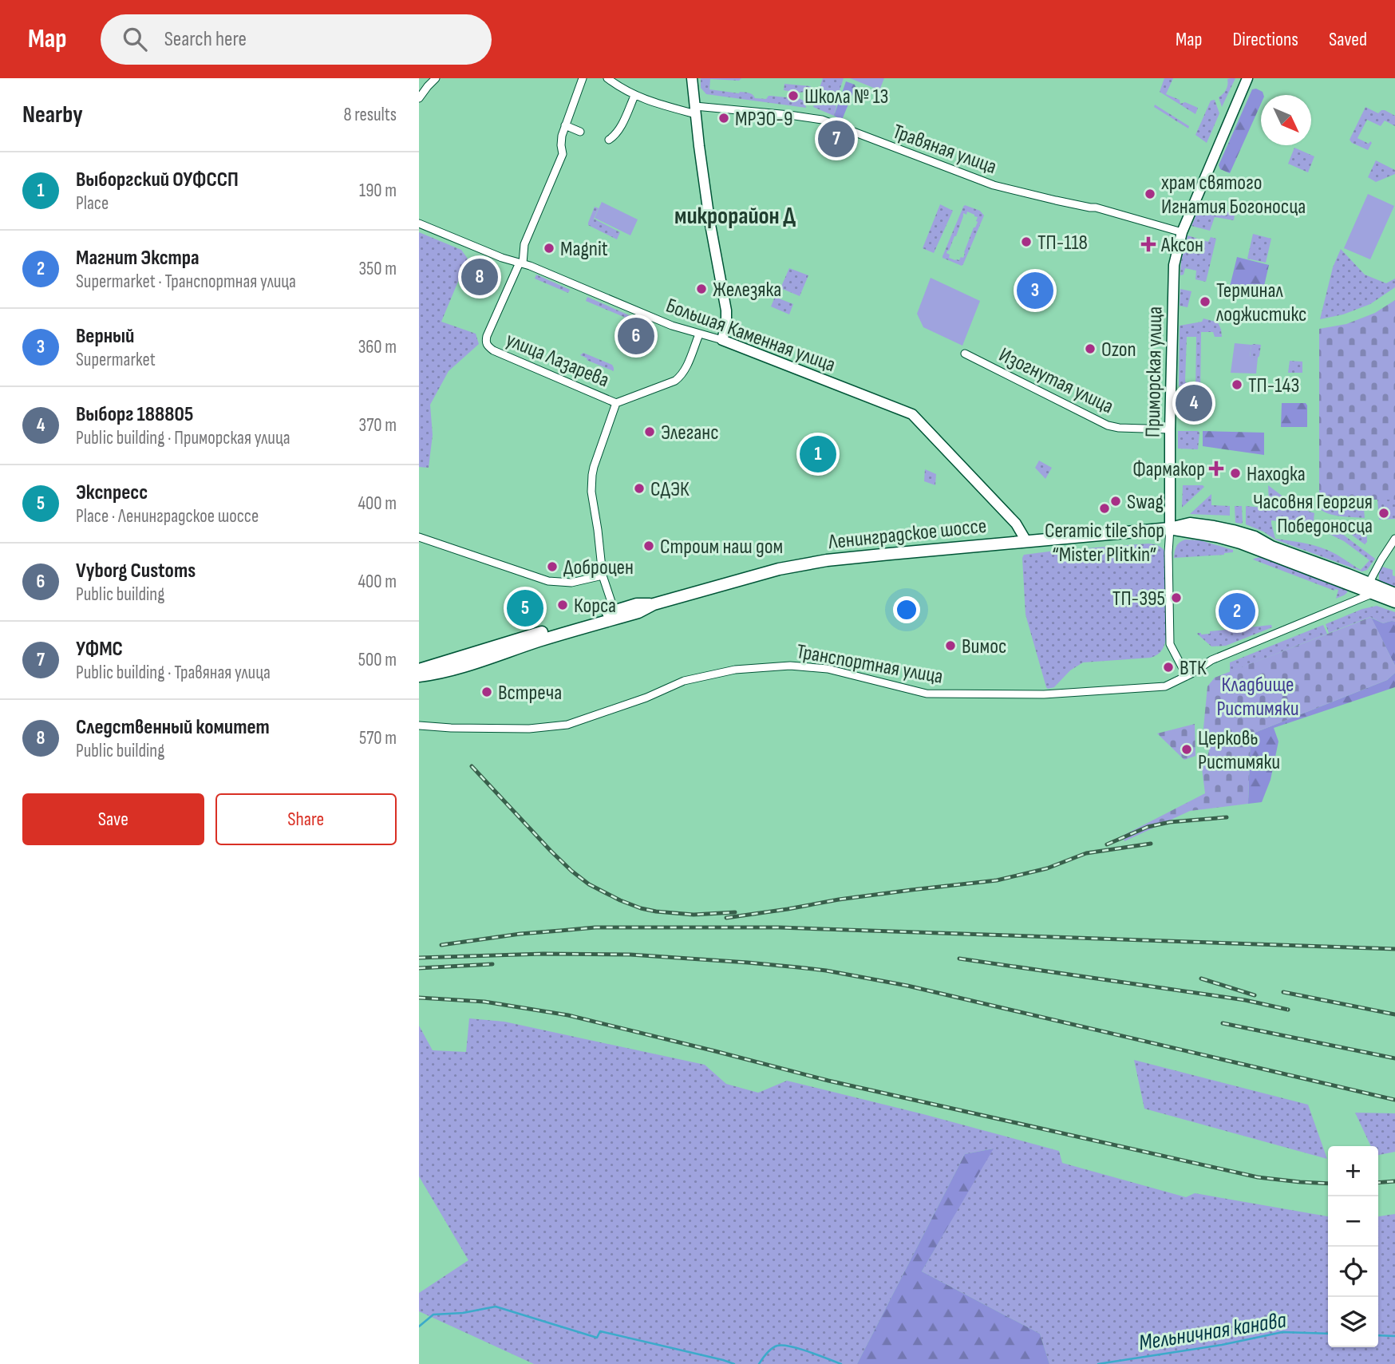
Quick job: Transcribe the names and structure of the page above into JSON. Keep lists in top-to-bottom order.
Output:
{
  "streets": {
    "main road": ["Ленинградское шоссе"],
    "street": [
      "Травяная улица",
      "Большая Каменная улица",
      "улица Лазарева",
      "Приморская улица",
      "Изогнутая улица",
      "Транспортная улица"
    ]
  },
  "crossings": [
    ["Травяная улица", "Приморская улица"],
    ["Большая Каменная улица", "улица Лазарева"],
    ["Большая Каменная улица", "Ленинградское шоссе"],
    ["Приморская улица", "Изогнутая улица"],
    ["Приморская улица", "Ленинградское шоссе"],
    ["Приморская улица", "Транспортная улица"],
    ["Ленинградское шоссе", "Транспортная улица"]
  ],
  "districts": ["микрорайон Д"],
  "water": ["Мельничная канава"],
  "parks": ["Кладбище Ристимяки"],
  "places": {
    "other": [
      "Школа № 13",
      "МРЭО-9",
      "храм святого Игнатия Богоносца",
      "ТП-118",
      "Magnit",
      "Железяка",
      "Терминал лоджистикс",
      "Ozon",
      "ТП-143",
      "Элеганс",
      "Находка",
      "СДЭК",
      "Swag",
      "Ceramic tile shop “Mister Plitkin”",
      "Часовня Георгия Победоносца",
      "Строим наш дом",
      "Доброцен",
      "ТП-395",
      "Корса",
      "Вимос",
      "ВТК",
      "Встреча",
      "Церковь Ристимяки"
    ],
    "health": ["Аксон", "Фармакор"]
  },
  "north": "bottom right",
  "page": {
    "header": "Map",
    "search": "Search here",
    "nav": ["Map", "Directions", "Saved"],
    "heading": ["Nearby", "8 results"],
    "pins": [
      "7",
      "8",
      "3",
      "6",
      "4",
      "1",
      "5",
      "2"
    ],
    "list": [
      {
        "mark": "1",
        "name": "Выборгский ОУФССП",
        "note": "Place",
        "value": "190 m"
      },
      {
        "mark": "2",
        "name": "Магнит Экстра",
        "note": "Supermarket · Транспортная улица",
        "value": "350 m"
      },
      {
        "mark": "3",
        "name": "Верный",
        "note": "Supermarket",
        "value": "360 m"
      },
      {
        "mark": "4",
        "name": "Выборг 188805",
        "note": "Public building · Приморская улица",
        "value": "370 m"
      },
      {
        "mark": "5",
        "name": "Экспресс",
        "note": "Place · Ленинградское шоссе",
        "value": "400 m"
      },
      {
        "mark": "6",
        "name": "Vyborg Customs",
        "note": "Public building",
        "value": "400 m"
      },
      {
        "mark": "7",
        "name": "УФМС",
        "note": "Public building · Травяная улица",
        "value": "500 m"
      },
      {
        "mark": "8",
        "name": "Следственный комитет",
        "note": "Public building",
        "value": "570 m"
      }
    ],
    "buttons": ["Save", "Share"],
    "map_buttons": ["+", "−"]
  }
}
